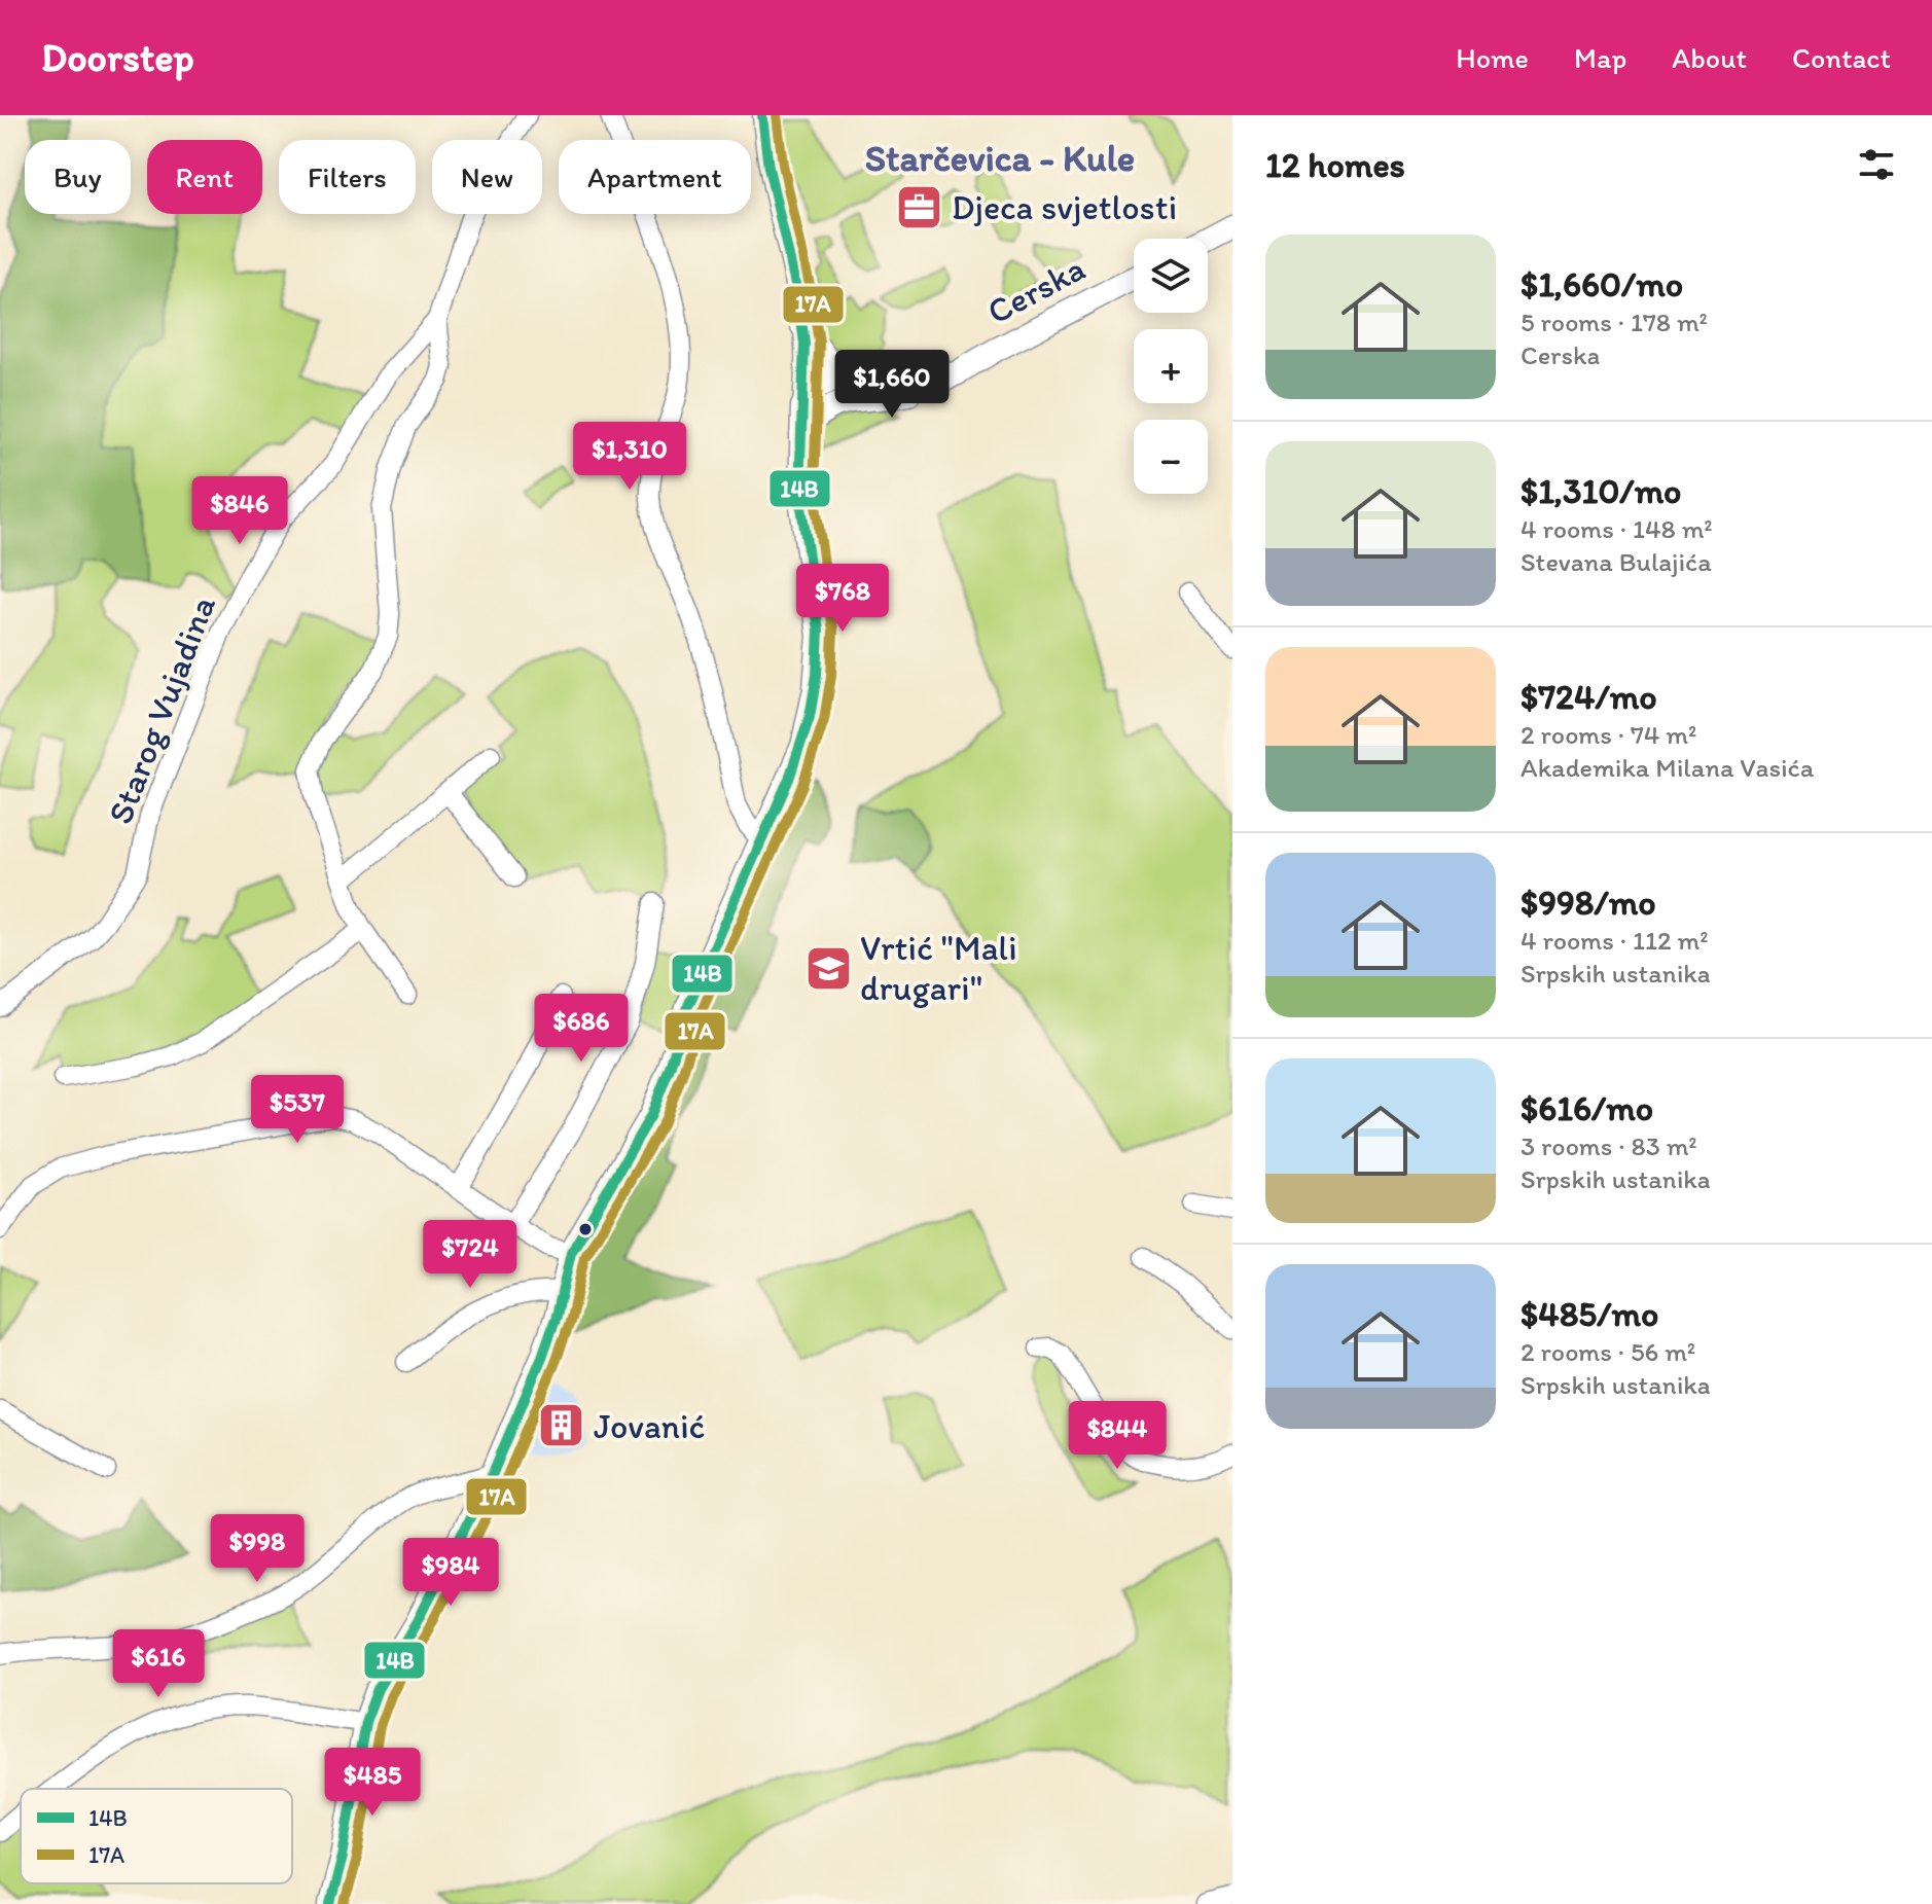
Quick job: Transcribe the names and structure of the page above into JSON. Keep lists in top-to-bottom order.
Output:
{
  "streets": {
    "street": ["Cerska", "Starog Vujadina"]
  },
  "districts": ["Starčevica - Kule"],
  "places": {
    "office": ["Djeca svjetlosti"],
    "school or university": ["Vrtić \"Mali drugari\""],
    "building": ["Jovanić"]
  },
  "lines": ["transit line 14B", "transit line 17A"],
  "legend": ["14B", "17A"],
  "page": {
    "header": "Doorstep",
    "nav": [
      "Home",
      "Map",
      "About",
      "Contact"
    ],
    "heading": "12 homes",
    "chip": [
      "Buy",
      "Rent",
      "Filters",
      "New",
      "Apartment"
    ],
    "list": [
      {
        "name": "$1,660/mo",
        "note": "5 rooms · 178 m² · Cerska"
      },
      {
        "name": "$1,310/mo",
        "note": "4 rooms · 148 m² · Stevana Bulajića"
      },
      {
        "name": "$724/mo",
        "note": "2 rooms · 74 m² · Akademika Milana Vasića"
      },
      {
        "name": "$998/mo",
        "note": "4 rooms · 112 m² · Srpskih ustanika"
      },
      {
        "name": "$616/mo",
        "note": "3 rooms · 83 m² · Srpskih ustanika"
      },
      {
        "name": "$485/mo",
        "note": "2 rooms · 56 m² · Srpskih ustanika"
      }
    ],
    "map_buttons": ["+", "−"],
    "price": [
      "$1,660",
      "$1,310",
      "$846",
      "$768",
      "$686",
      "$537",
      "$724",
      "$844",
      "$998",
      "$984",
      "$616",
      "$485"
    ]
  }
}
